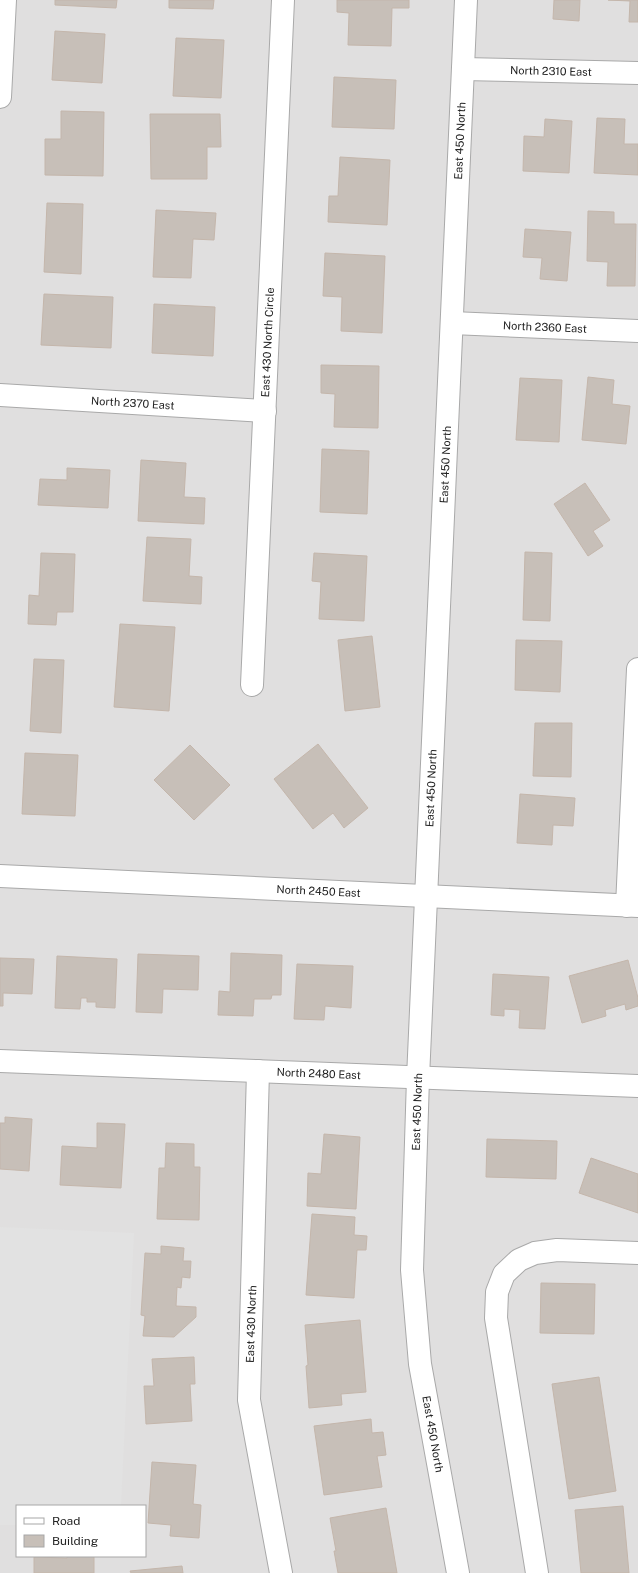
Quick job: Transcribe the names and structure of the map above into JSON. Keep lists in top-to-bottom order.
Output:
{
  "streets": {
    "street": [
      "North 2310 East",
      "East 450 North",
      "North 2360 East",
      "East 430 North Circle",
      "North 2370 East",
      "North 2450 East",
      "North 2480 East",
      "East 430 North"
    ]
  },
  "crossings": [
    ["North 2310 East", "East 450 North"],
    ["East 450 North", "North 2360 East"],
    ["East 450 North", "North 2450 East"],
    ["East 450 North", "North 2480 East"],
    ["East 430 North Circle", "North 2370 East"],
    ["North 2480 East", "East 430 North"]
  ],
  "legend": ["Road", "Building"]
}
